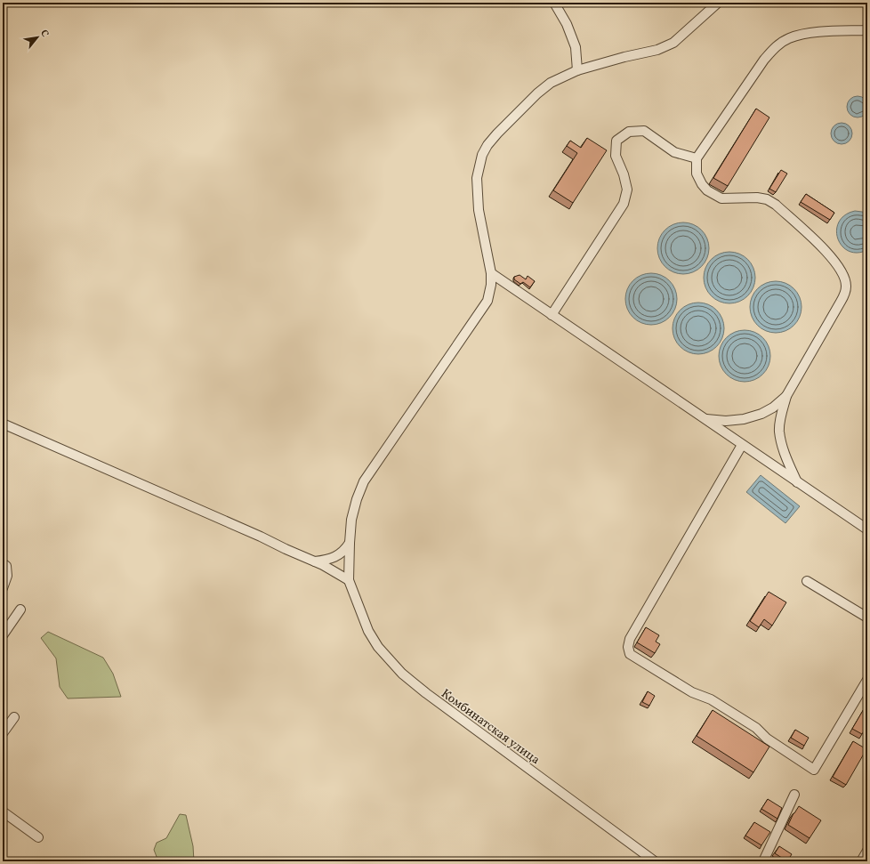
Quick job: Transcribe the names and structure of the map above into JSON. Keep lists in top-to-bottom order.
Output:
{
  "streets": {
    "street": ["Комбинатская улица"]
  },
  "north": "top right"
}
